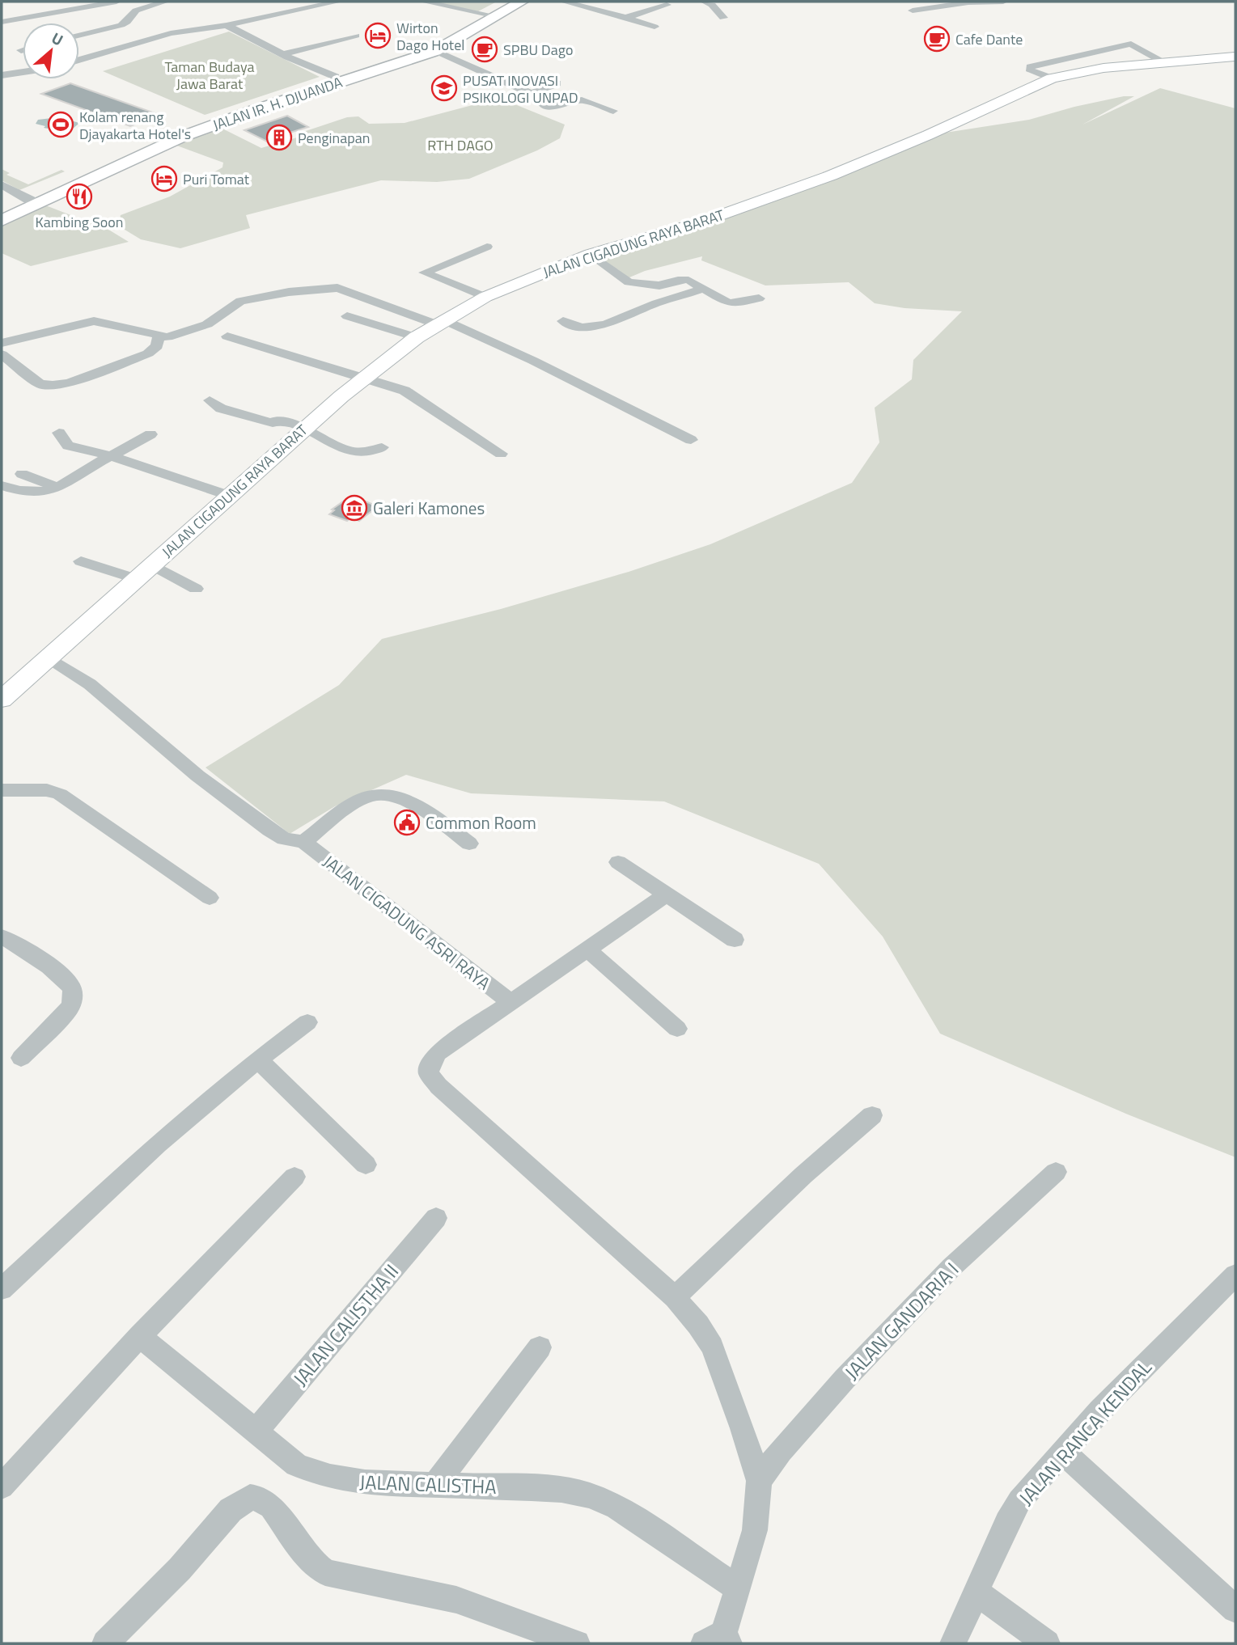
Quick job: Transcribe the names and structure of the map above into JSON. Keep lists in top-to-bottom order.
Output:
{
  "streets": {
    "main road": ["JALAN IR. H. DJUANDA"],
    "street": [
      "JALAN CIGADUNG RAYA BARAT",
      "JALAN CIGADUNG ASRI RAYA",
      "JALAN GANDARIA I",
      "JALAN CALISTHA II",
      "JALAN RANCA KENDAL",
      "JALAN CALISTHA"
    ]
  },
  "crossings": [
    ["JALAN CALISTHA II", "JALAN CALISTHA"]
  ],
  "parks": ["Taman Budaya Jawa Barat", "RTH DAGO"],
  "places": {
    "hotel": ["Wirton Dago Hotel", "Puri Tomat"],
    "cafe": ["Cafe Dante", "SPBU Dago"],
    "school or university": ["PUSAT INOVASI PSIKOLOGI UNPAD"],
    "sports": ["Kolam renang Djayakarta Hotel's"],
    "building": ["Penginapan"],
    "restaurant": ["Kambing Soon"],
    "museum": ["Galeri Kamones"],
    "public building": ["Common Room"]
  },
  "north": "top right"
}
